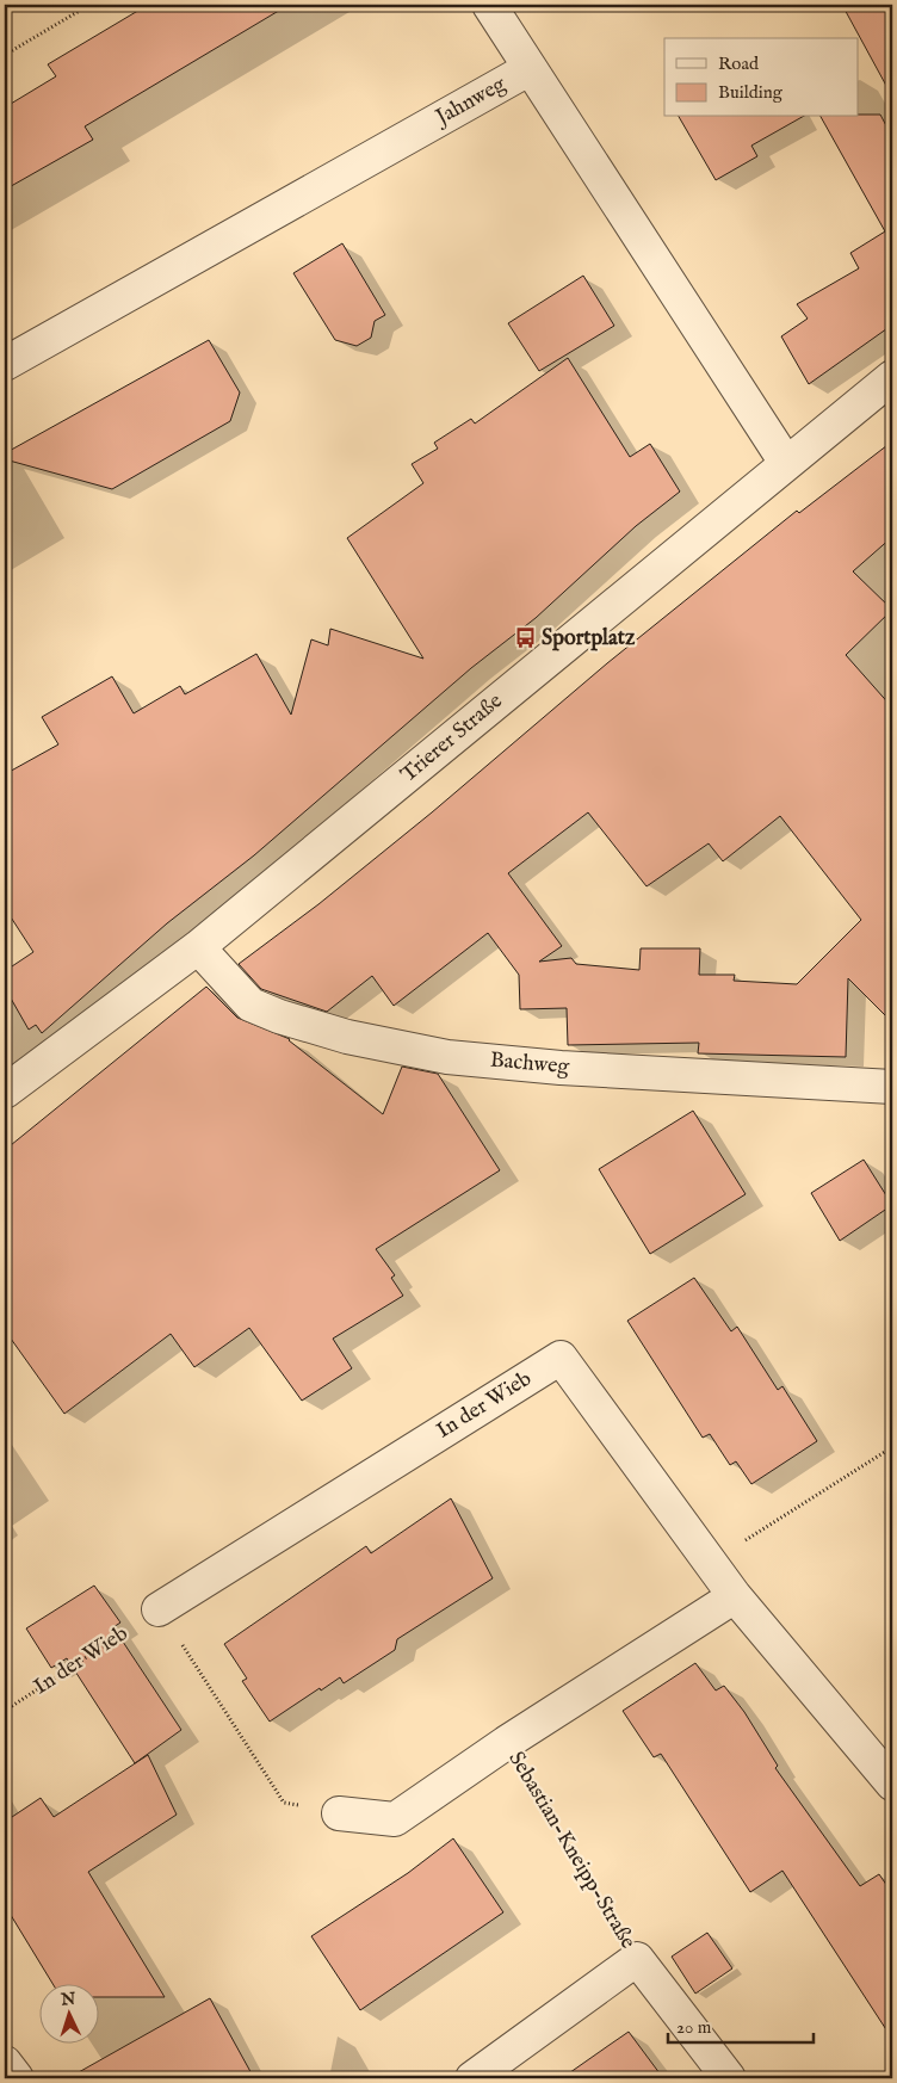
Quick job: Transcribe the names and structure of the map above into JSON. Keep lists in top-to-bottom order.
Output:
{
  "streets": {
    "street": [
      "Jahnweg",
      "Trierer Straße",
      "Bachweg",
      "In der Wieb",
      "Sebastian-Kneipp-Straße"
    ]
  },
  "crossings": [
    ["Jahnweg", "Trierer Straße"],
    ["Trierer Straße", "Bachweg"]
  ],
  "places": {
    "bus stop": ["Sportplatz"]
  },
  "legend": ["Road", "Building"],
  "scale_bar": "20 m",
  "north": "top"
}
